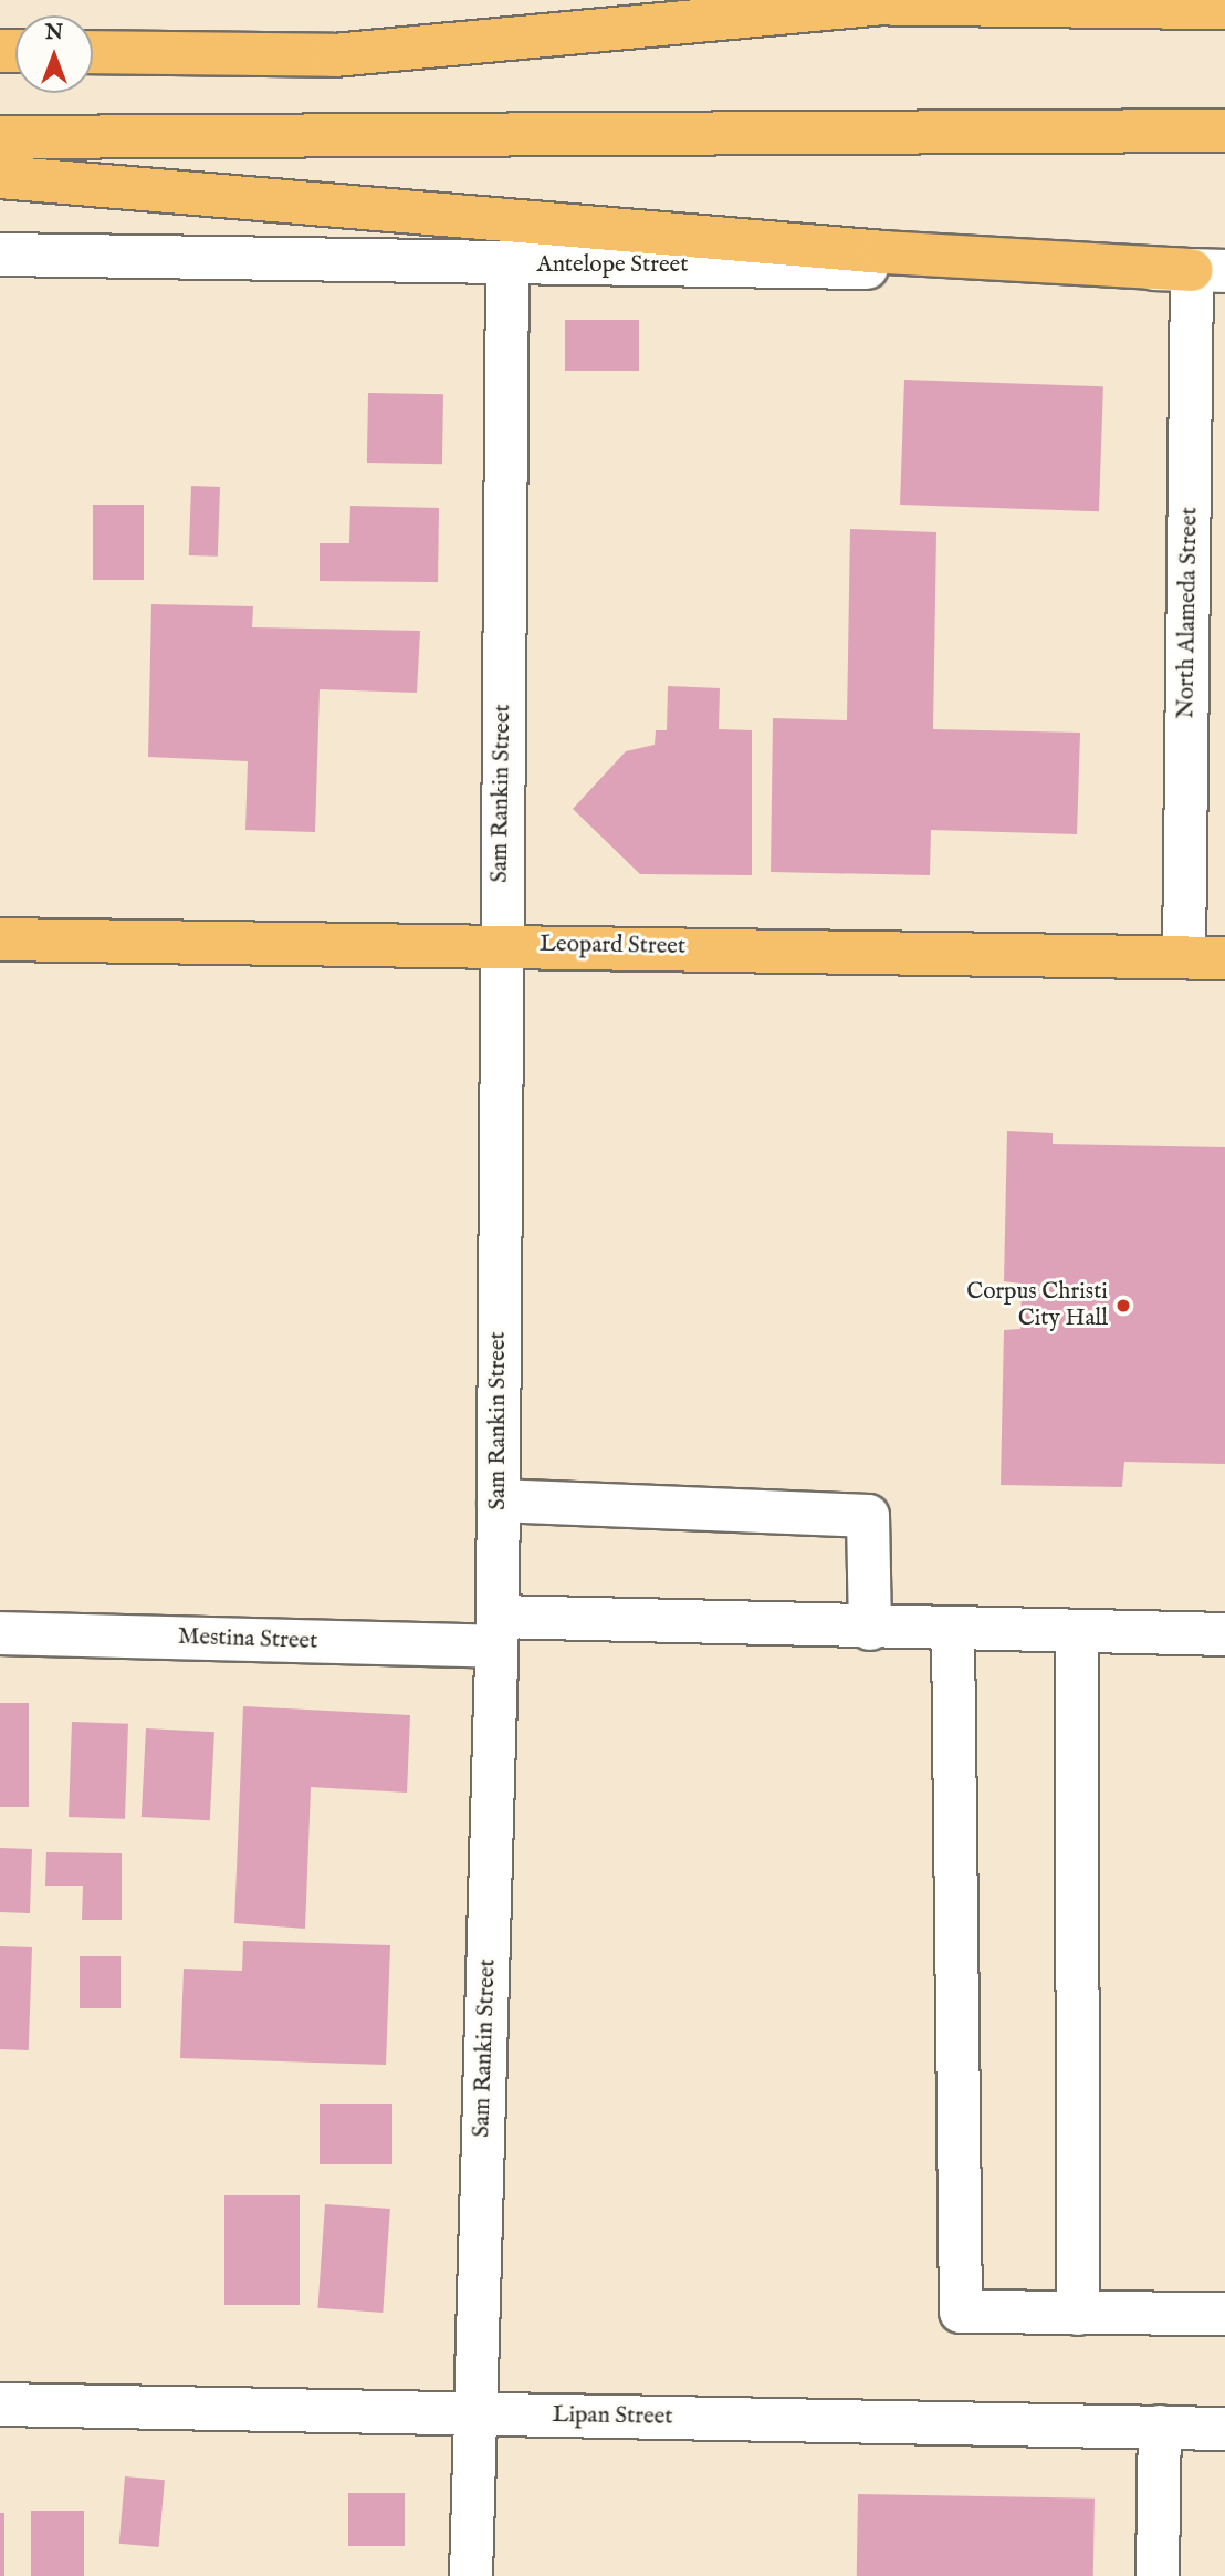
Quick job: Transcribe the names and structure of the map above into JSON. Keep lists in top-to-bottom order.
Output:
{
  "streets": {
    "main road": ["Leopard Street"],
    "street": [
      "Antelope Street",
      "North Alameda Street",
      "Sam Rankin Street",
      "Mestina Street",
      "Lipan Street"
    ]
  },
  "crossings": [
    ["Antelope Street", "North Alameda Street"],
    ["Antelope Street", "Sam Rankin Street"],
    ["North Alameda Street", "Leopard Street"],
    ["Sam Rankin Street", "Leopard Street"],
    ["Sam Rankin Street", "Mestina Street"],
    ["Sam Rankin Street", "Lipan Street"]
  ],
  "places": ["Corpus Christi City Hall"],
  "north": "top"
}
